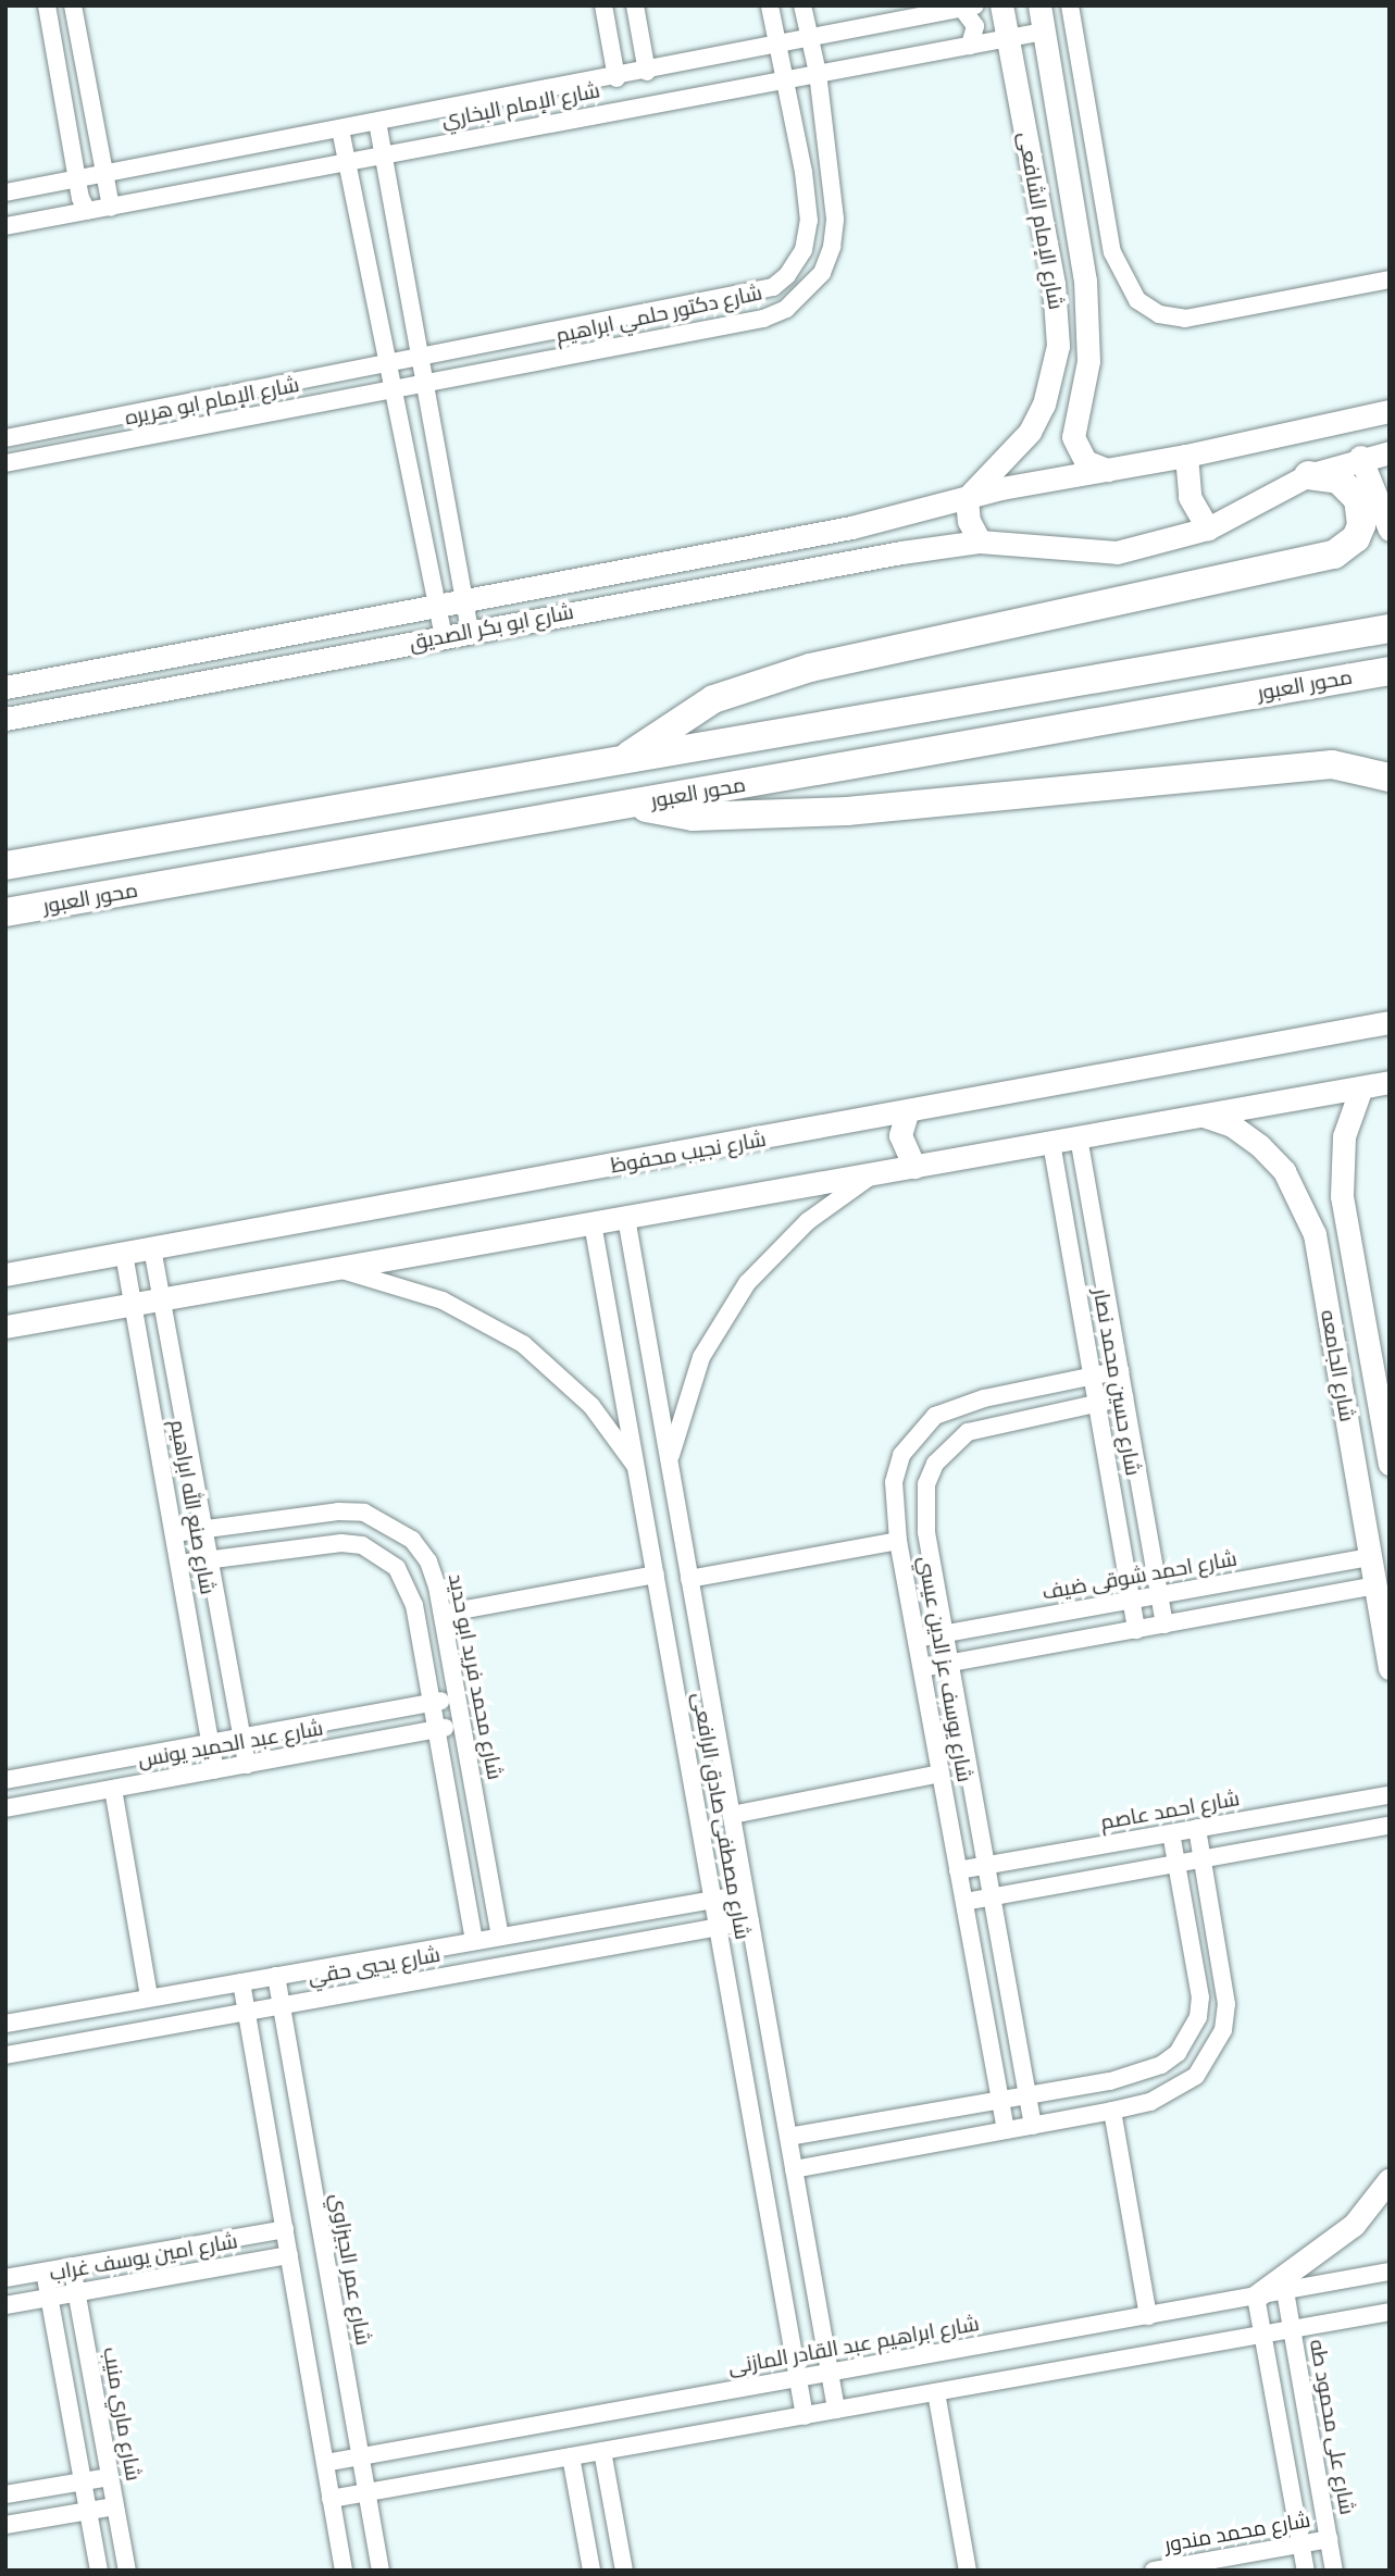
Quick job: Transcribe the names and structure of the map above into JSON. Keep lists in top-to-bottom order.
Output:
{
  "streets": {
    "highway": ["محور العبور"],
    "street": [
      "شارع الإمام البخاري",
      "شارع الإمام الشافعى",
      "شارع دكتور حلمي ابراهيم",
      "شارع الإمام ابو هريره",
      "شارع ابو بكر الصديق",
      "شارع نجيب محفوظ",
      "شارع الجامعه",
      "شارع حسين محمد نصار",
      "شارع صنع الله ابراهيم",
      "شارع احمد شوقى ضيف",
      "شارع يوسف عز الدين عيسي",
      "شارع محمد فريد ابو حديد",
      "شارع عبد الحميد يونس",
      "شارع احمد عاصم",
      "شارع مصطفى صادق الرافعى",
      "شارع يحيي حقي",
      "شارع امين يوسف غراب",
      "شارع عمر الجيزاوي",
      "شارع ابراهيم عبد القادر المازنى",
      "شارع ماري منيب",
      "شارع على محمود طه",
      "شارع محمد مندور"
    ]
  },
  "crossings": [
    ["شارع الإمام البخاري", "شارع الإمام الشافعى"],
    ["شارع الإمام البخاري", "شارع دكتور حلمي ابراهيم"],
    ["شارع الإمام الشافعى", "شارع ابو بكر الصديق"],
    ["شارع دكتور حلمي ابراهيم", "شارع الإمام ابو هريره"],
    ["شارع نجيب محفوظ", "شارع صنع الله ابراهيم"],
    ["شارع الجامعه", "شارع احمد شوقى ضيف"],
    ["شارع حسين محمد نصار", "شارع احمد شوقى ضيف"],
    ["شارع حسين محمد نصار", "شارع يوسف عز الدين عيسي"],
    ["شارع صنع الله ابراهيم", "شارع محمد فريد ابو حديد"],
    ["شارع صنع الله ابراهيم", "شارع عبد الحميد يونس"],
    ["شارع احمد شوقى ضيف", "شارع يوسف عز الدين عيسي"],
    ["شارع يوسف عز الدين عيسي", "شارع احمد عاصم"],
    ["شارع محمد فريد ابو حديد", "شارع عبد الحميد يونس"],
    ["شارع محمد فريد ابو حديد", "شارع يحيي حقي"],
    ["شارع مصطفى صادق الرافعى", "شارع يحيي حقي"],
    ["شارع مصطفى صادق الرافعى", "شارع ابراهيم عبد القادر المازنى"],
    ["شارع يحيي حقي", "شارع عمر الجيزاوي"],
    ["شارع امين يوسف غراب", "شارع ماري منيب"],
    ["شارع عمر الجيزاوي", "شارع ابراهيم عبد القادر المازنى"],
    ["شارع ابراهيم عبد القادر المازنى", "شارع على محمود طه"],
    ["شارع على محمود طه", "شارع محمد مندور"]
  ]
}
